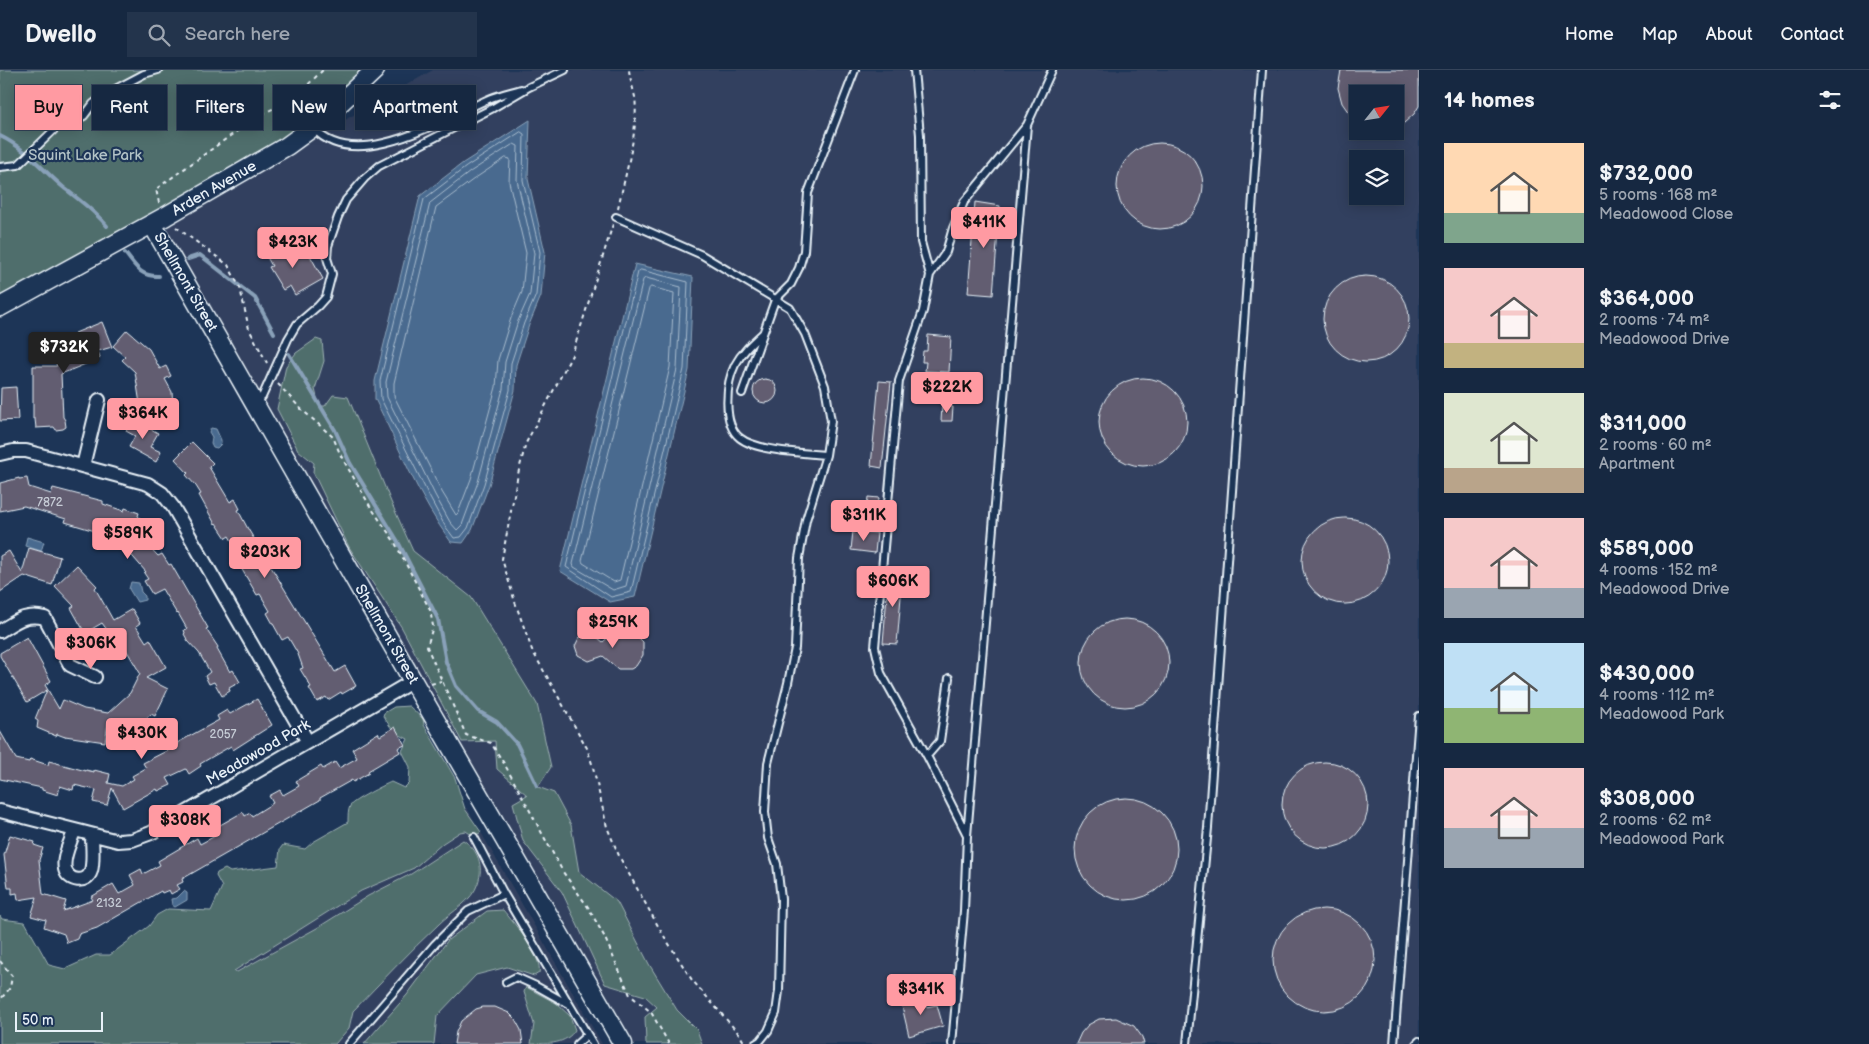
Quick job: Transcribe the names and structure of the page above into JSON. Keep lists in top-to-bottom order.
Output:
{
  "streets": {
    "street": ["Arden Avenue", "Shellmont Street", "Meadowood Park"]
  },
  "crossings": [
    ["Arden Avenue", "Shellmont Street"],
    ["Shellmont Street", "Meadowood Park"]
  ],
  "parks": ["Squint Lake Park"],
  "house_numbers": ["7872", "2057", "2132"],
  "scale_bar": "50 m",
  "north": "top right",
  "page": {
    "header": "Dwello",
    "search": "Search here",
    "nav": [
      "Home",
      "Map",
      "About",
      "Contact"
    ],
    "heading": "14 homes",
    "chip": [
      "Buy",
      "Rent",
      "Filters",
      "New",
      "Apartment"
    ],
    "list": [
      {
        "name": "$732,000",
        "note": "5 rooms · 168 m² · Meadowood Close"
      },
      {
        "name": "$364,000",
        "note": "2 rooms · 74 m² · Meadowood Drive"
      },
      {
        "name": "$311,000",
        "note": "2 rooms · 60 m² · Apartment"
      },
      {
        "name": "$589,000",
        "note": "4 rooms · 152 m² · Meadowood Drive"
      },
      {
        "name": "$430,000",
        "note": "4 rooms · 112 m² · Meadowood Park"
      },
      {
        "name": "$308,000",
        "note": "2 rooms · 62 m² · Meadowood Park"
      }
    ],
    "price": [
      "$411K",
      "$423K",
      "$732K",
      "$222K",
      "$364K",
      "$311K",
      "$589K",
      "$203K",
      "$606K",
      "$259K",
      "$306K",
      "$430K",
      "$308K",
      "$341K"
    ],
    "scale": "50 m"
  }
}
